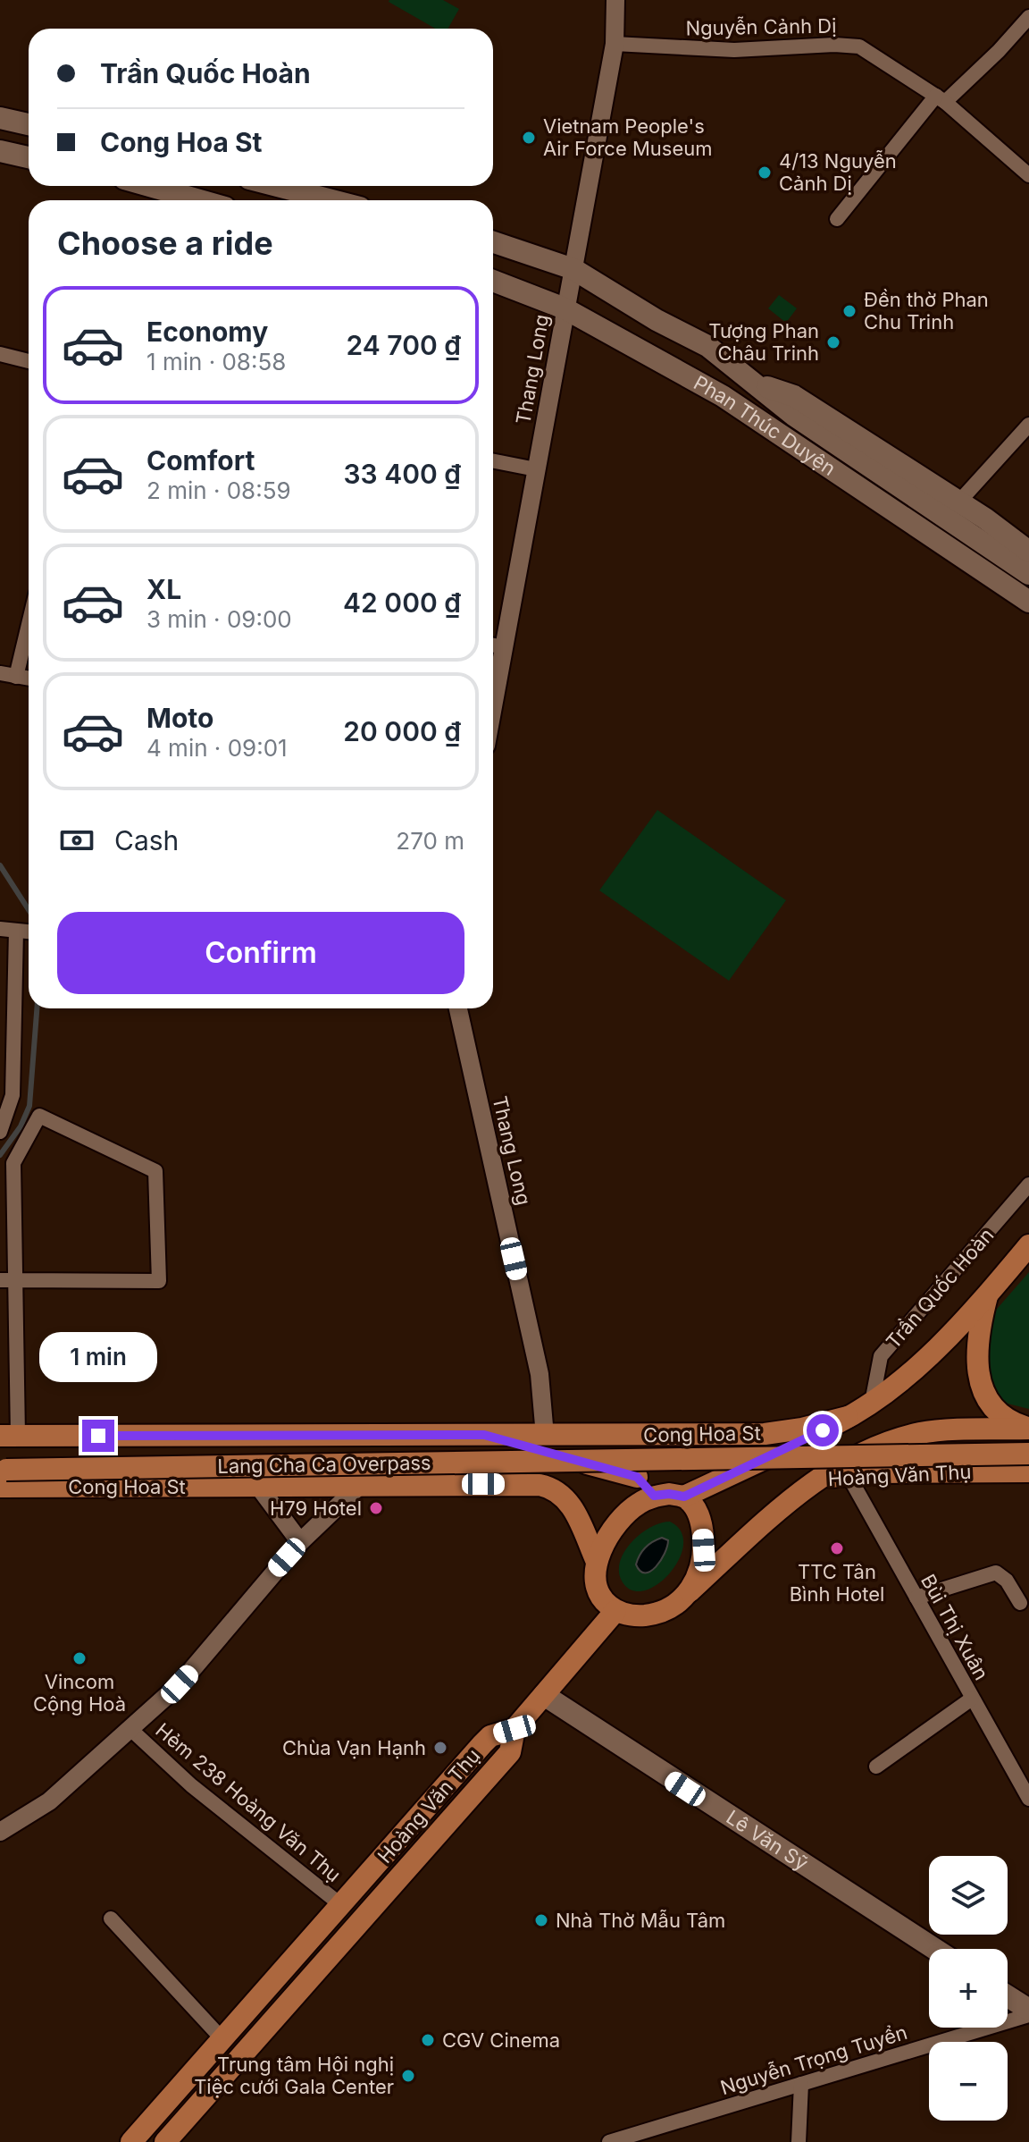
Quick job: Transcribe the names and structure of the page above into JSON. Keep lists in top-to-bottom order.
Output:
{
  "streets": {
    "main road": [
      "Phan Thúc Duyện",
      "Trần Quốc Hoàn",
      "Cong Hoa St",
      "Lang Cha Ca Overpass",
      "Hoàng Văn Thụ",
      "Lê Văn Sỹ"
    ],
    "street": [
      "Nguyễn Cảnh Dị",
      "Thang Long",
      "Bùi Thị Xuân",
      "Hẻm 238 Hoàng Văn Thụ",
      "Nguyễn Trọng Tuyển"
    ]
  },
  "crossings": [
    ["Nguyễn Cảnh Dị", "Thang Long"],
    ["Thang Long", "Phan Thúc Duyện"],
    ["Thang Long", "Cong Hoa St"],
    ["Trần Quốc Hoàn", "Cong Hoa St"],
    ["Trần Quốc Hoàn", "Hoàng Văn Thụ"],
    ["Cong Hoa St", "Lang Cha Ca Overpass"],
    ["Cong Hoa St", "Hoàng Văn Thụ"],
    ["Lang Cha Ca Overpass", "Hoàng Văn Thụ"],
    ["Lang Cha Ca Overpass", "Bùi Thị Xuân"],
    ["Hoàng Văn Thụ", "Bùi Thị Xuân"],
    ["Hoàng Văn Thụ", "Hẻm 238 Hoàng Văn Thụ"]
  ],
  "places": [
    "Vietnam People's Air Force Museum",
    "4/13 Nguyễn Cảnh Dị",
    "Đền thờ Phan Chu Trinh",
    "Tượng Phan Châu Trinh",
    "H79 Hotel",
    "TTC Tân Bình Hotel",
    "Vincom Cộng Hoà",
    "Chùa Vạn Hạnh",
    "Nhà Thờ Mẫu Tâm",
    "CGV Cinema",
    "Trung tâm Hội nghị Tiệc cưới Gala Center"
  ],
  "page": {
    "banner": ["Trần Quốc Hoàn", "Cong Hoa St"],
    "heading": "Choose a ride",
    "list": [
      {
        "name": "Economy",
        "note": "1 min · 08:58",
        "value": "24 700 ₫"
      },
      {
        "name": "Comfort",
        "note": "2 min · 08:59",
        "value": "33 400 ₫"
      },
      {
        "name": "XL",
        "note": "3 min · 09:00",
        "value": "42 000 ₫"
      },
      {
        "name": "Moto",
        "note": "4 min · 09:01",
        "value": "20 000 ₫"
      }
    ],
    "pay": ["Cash", "270 m"],
    "buttons": "Confirm",
    "bubble": "1 min",
    "map_buttons": ["+", "−"]
  }
}
